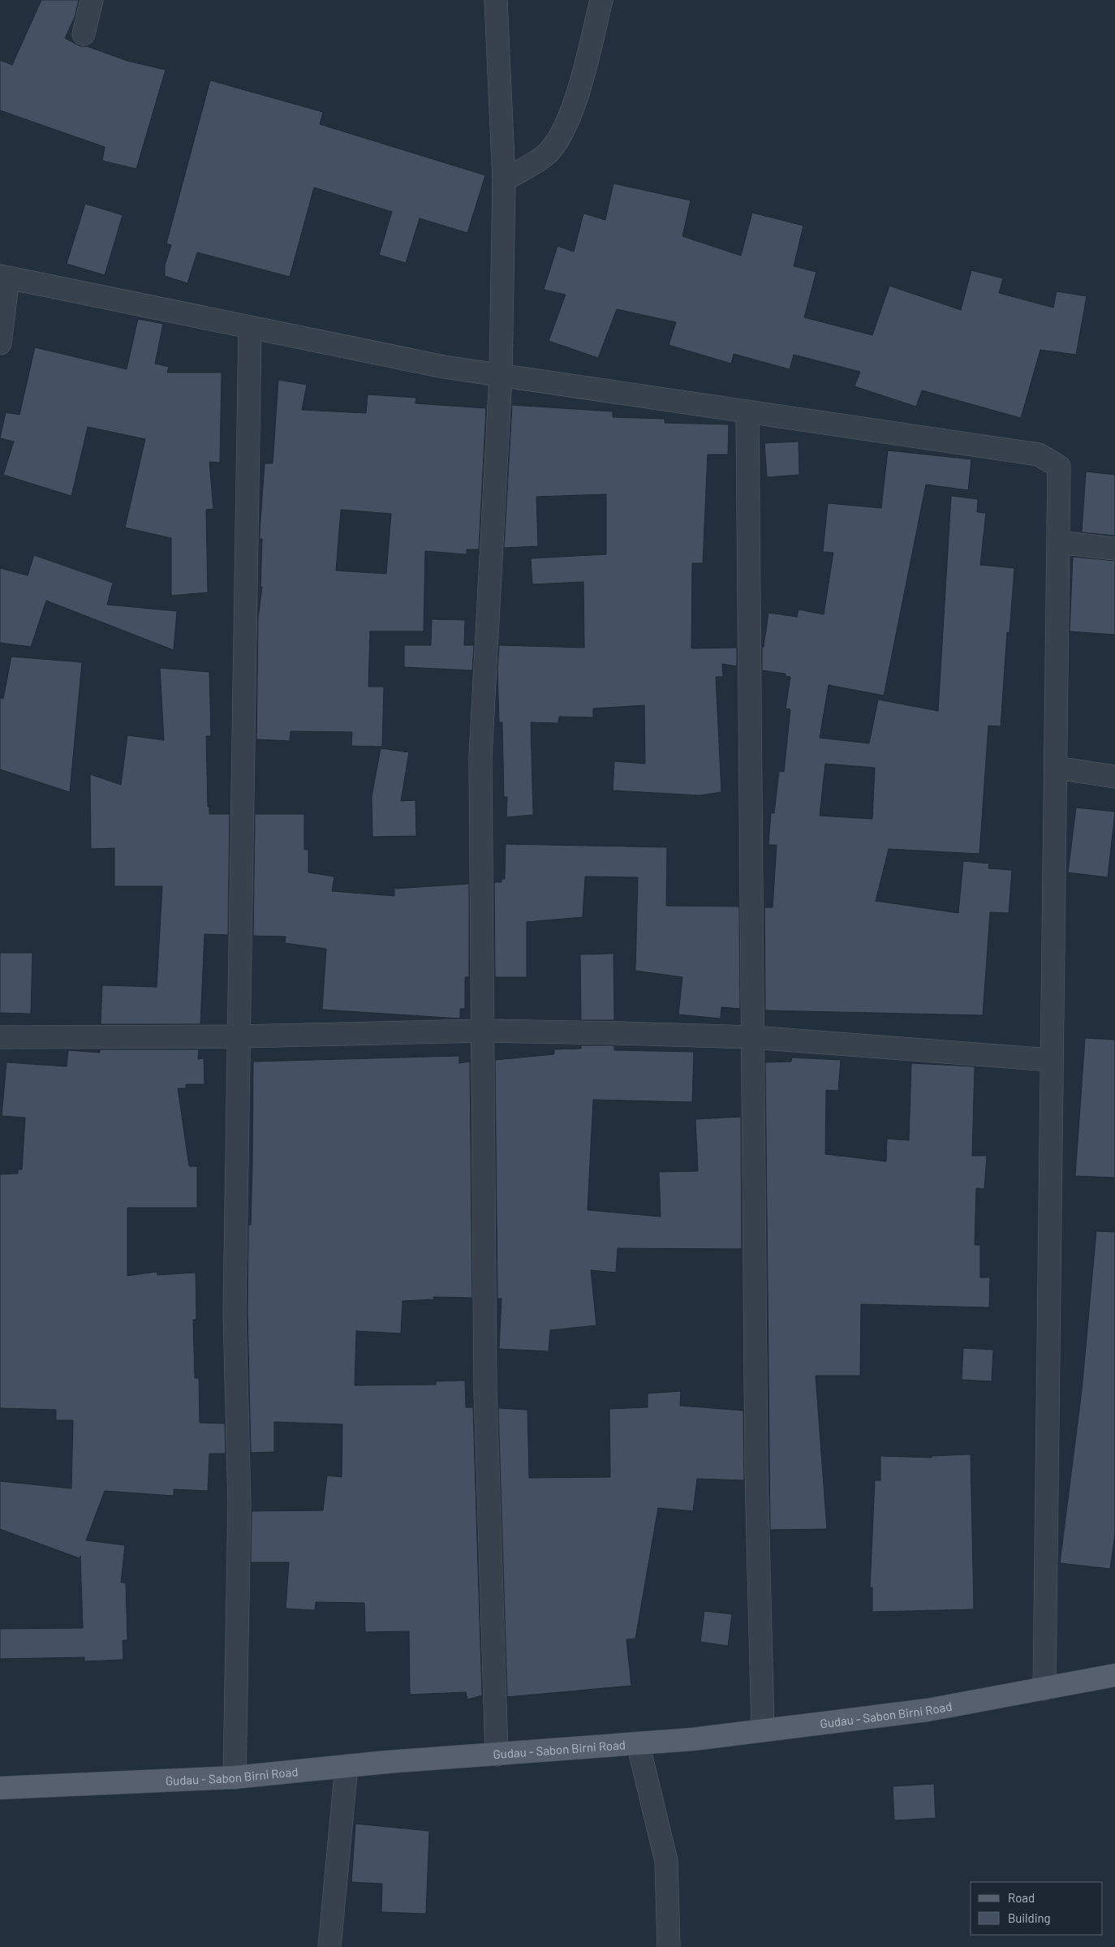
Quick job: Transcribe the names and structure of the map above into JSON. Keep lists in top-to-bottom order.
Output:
{
  "streets": {
    "main road": ["Gudau - Sabon Birni Road"]
  },
  "legend": ["Road", "Building"]
}
